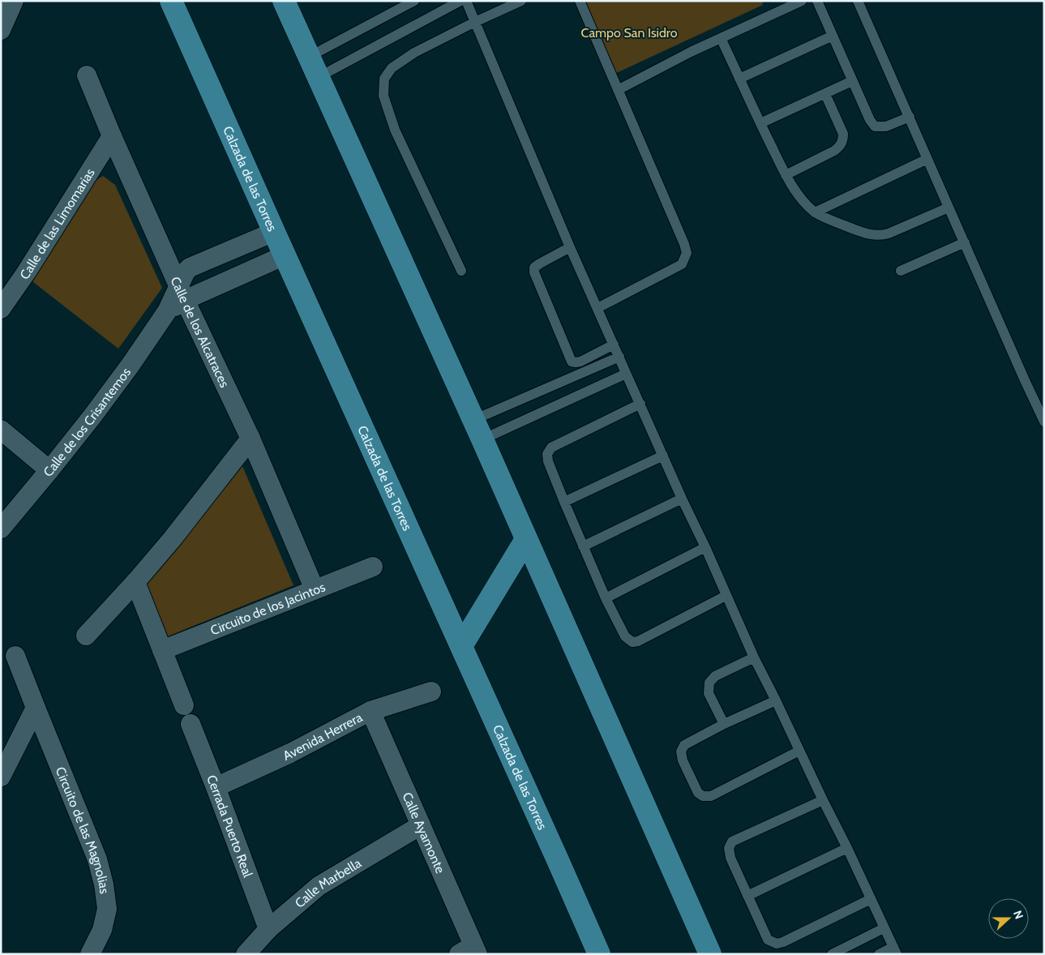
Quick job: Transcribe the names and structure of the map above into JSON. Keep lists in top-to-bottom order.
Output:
{
  "streets": {
    "main road": ["Calzada de las Torres"],
    "street": [
      "Calle de las Limomarias",
      "Calle de los Alcatraces",
      "Calle de los Crisantemos",
      "Circuito de los Jacintos",
      "Avenida Herrera",
      "Cerrada Puerto Real",
      "Circuito de las Magnolias",
      "Calle Ayamonte",
      "Calle Marbella"
    ]
  },
  "crossings": [
    ["Calzada de las Torres", "Calle de los Crisantemos"],
    ["Calle de las Limomarias", "Calle de los Alcatraces"],
    ["Calle de los Alcatraces", "Calle de los Crisantemos"],
    ["Calle de los Alcatraces", "Circuito de los Jacintos"],
    ["Avenida Herrera", "Cerrada Puerto Real"],
    ["Avenida Herrera", "Calle Ayamonte"],
    ["Cerrada Puerto Real", "Calle Marbella"],
    ["Calle Ayamonte", "Calle Marbella"]
  ],
  "parks": ["Campo San Isidro"],
  "north": "right"
}
